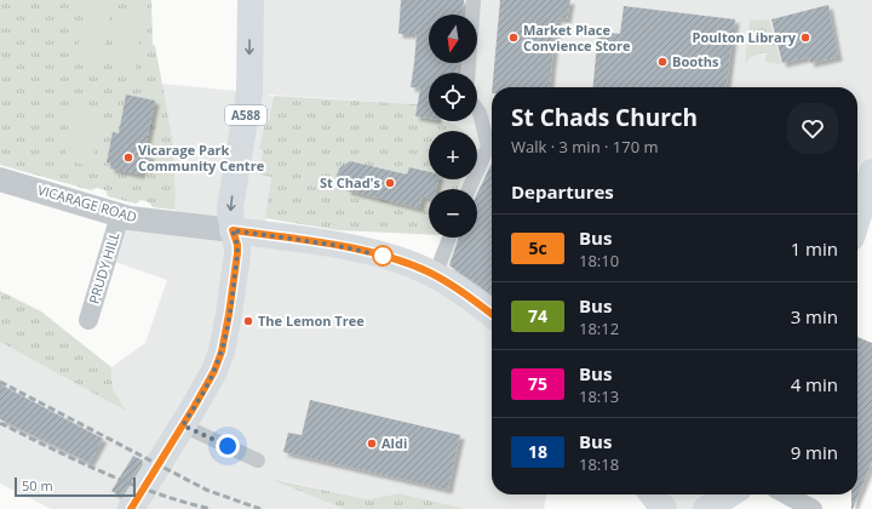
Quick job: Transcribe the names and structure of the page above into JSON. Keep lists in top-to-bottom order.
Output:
{
  "streets": {
    "main road": ["A588"],
    "street": ["VICARAGE ROAD", "PRUDY HILL"]
  },
  "crossings": [
    ["A588", "VICARAGE ROAD"],
    ["VICARAGE ROAD", "PRUDY HILL"]
  ],
  "places": [
    "Market Place Convience Store",
    "Poulton Library",
    "Booths",
    "Vicarage Park Community Centre",
    "St Chad's",
    "The Lemon Tree",
    "Aldi"
  ],
  "lines": ["bus line 5c"],
  "scale_bar": "50 m",
  "north": "bottom",
  "page": {
    "map_buttons": ["+", "−"],
    "heading": [
      ["St Chads Church", "Walk · 3 min · 170 m"],
      "Departures"
    ],
    "list": [
      {
        "mark": "5c",
        "name": "Bus",
        "note": "18:10",
        "value": "1 min"
      },
      {
        "mark": "74",
        "name": "Bus",
        "note": "18:12",
        "value": "3 min"
      },
      {
        "mark": "75",
        "name": "Bus",
        "note": "18:13",
        "value": "4 min"
      },
      {
        "mark": "18",
        "name": "Bus",
        "note": "18:18",
        "value": "9 min"
      }
    ],
    "scale": "50 m"
  }
}
